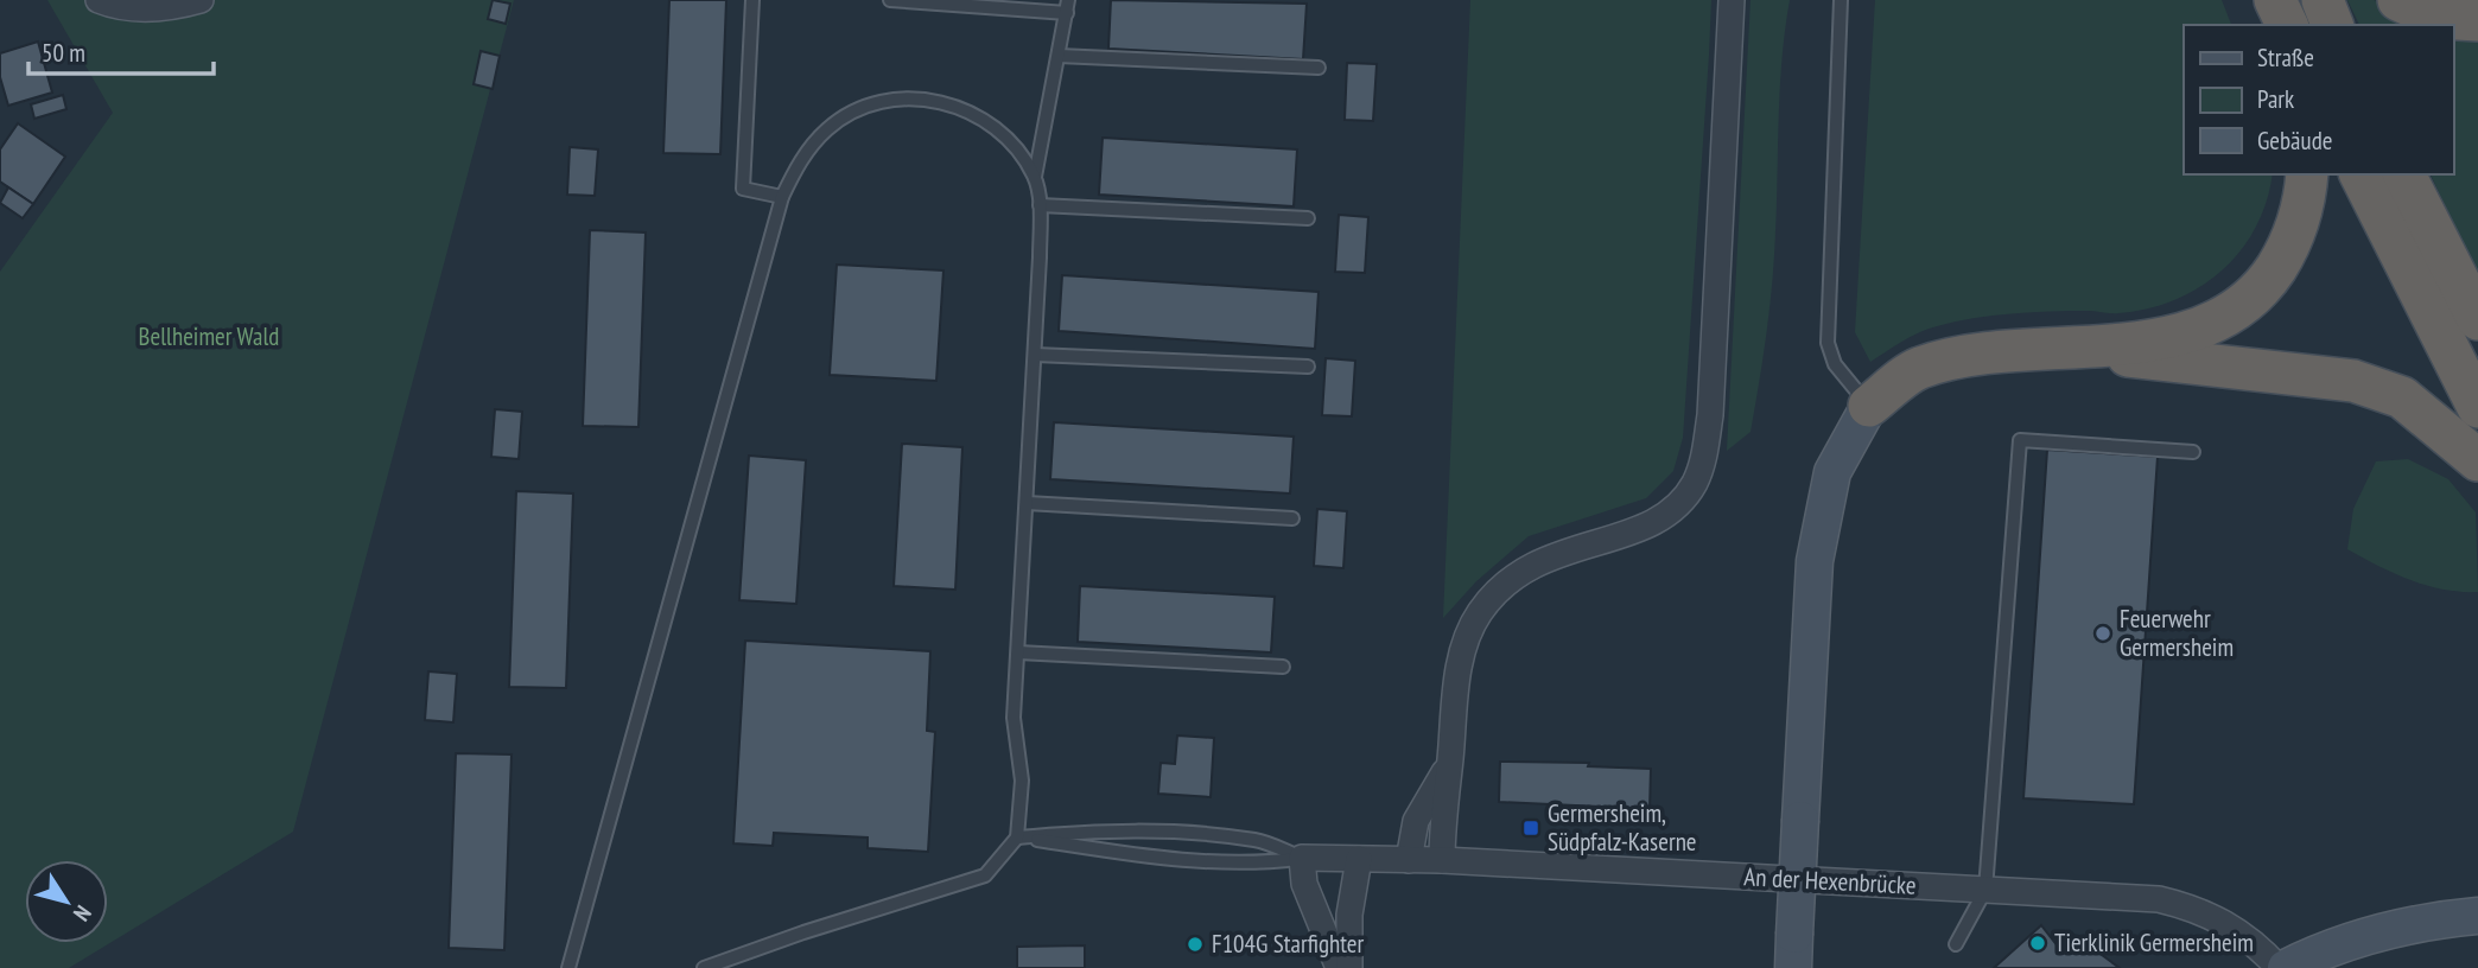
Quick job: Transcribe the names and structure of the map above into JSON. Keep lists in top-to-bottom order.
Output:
{
  "streets": {
    "street": ["An der Hexenbrücke"]
  },
  "parks": ["Bellheimer Wald"],
  "places": {
    "other": ["Feuerwehr Germersheim", "Tierklinik Germersheim", "F104G Starfighter"],
    "transit": ["Germersheim, Südpfalz-Kaserne"]
  },
  "legend": ["Straße", "Park", "Gebäude"],
  "scale_bar": "50 m",
  "north": "bottom right"
}
